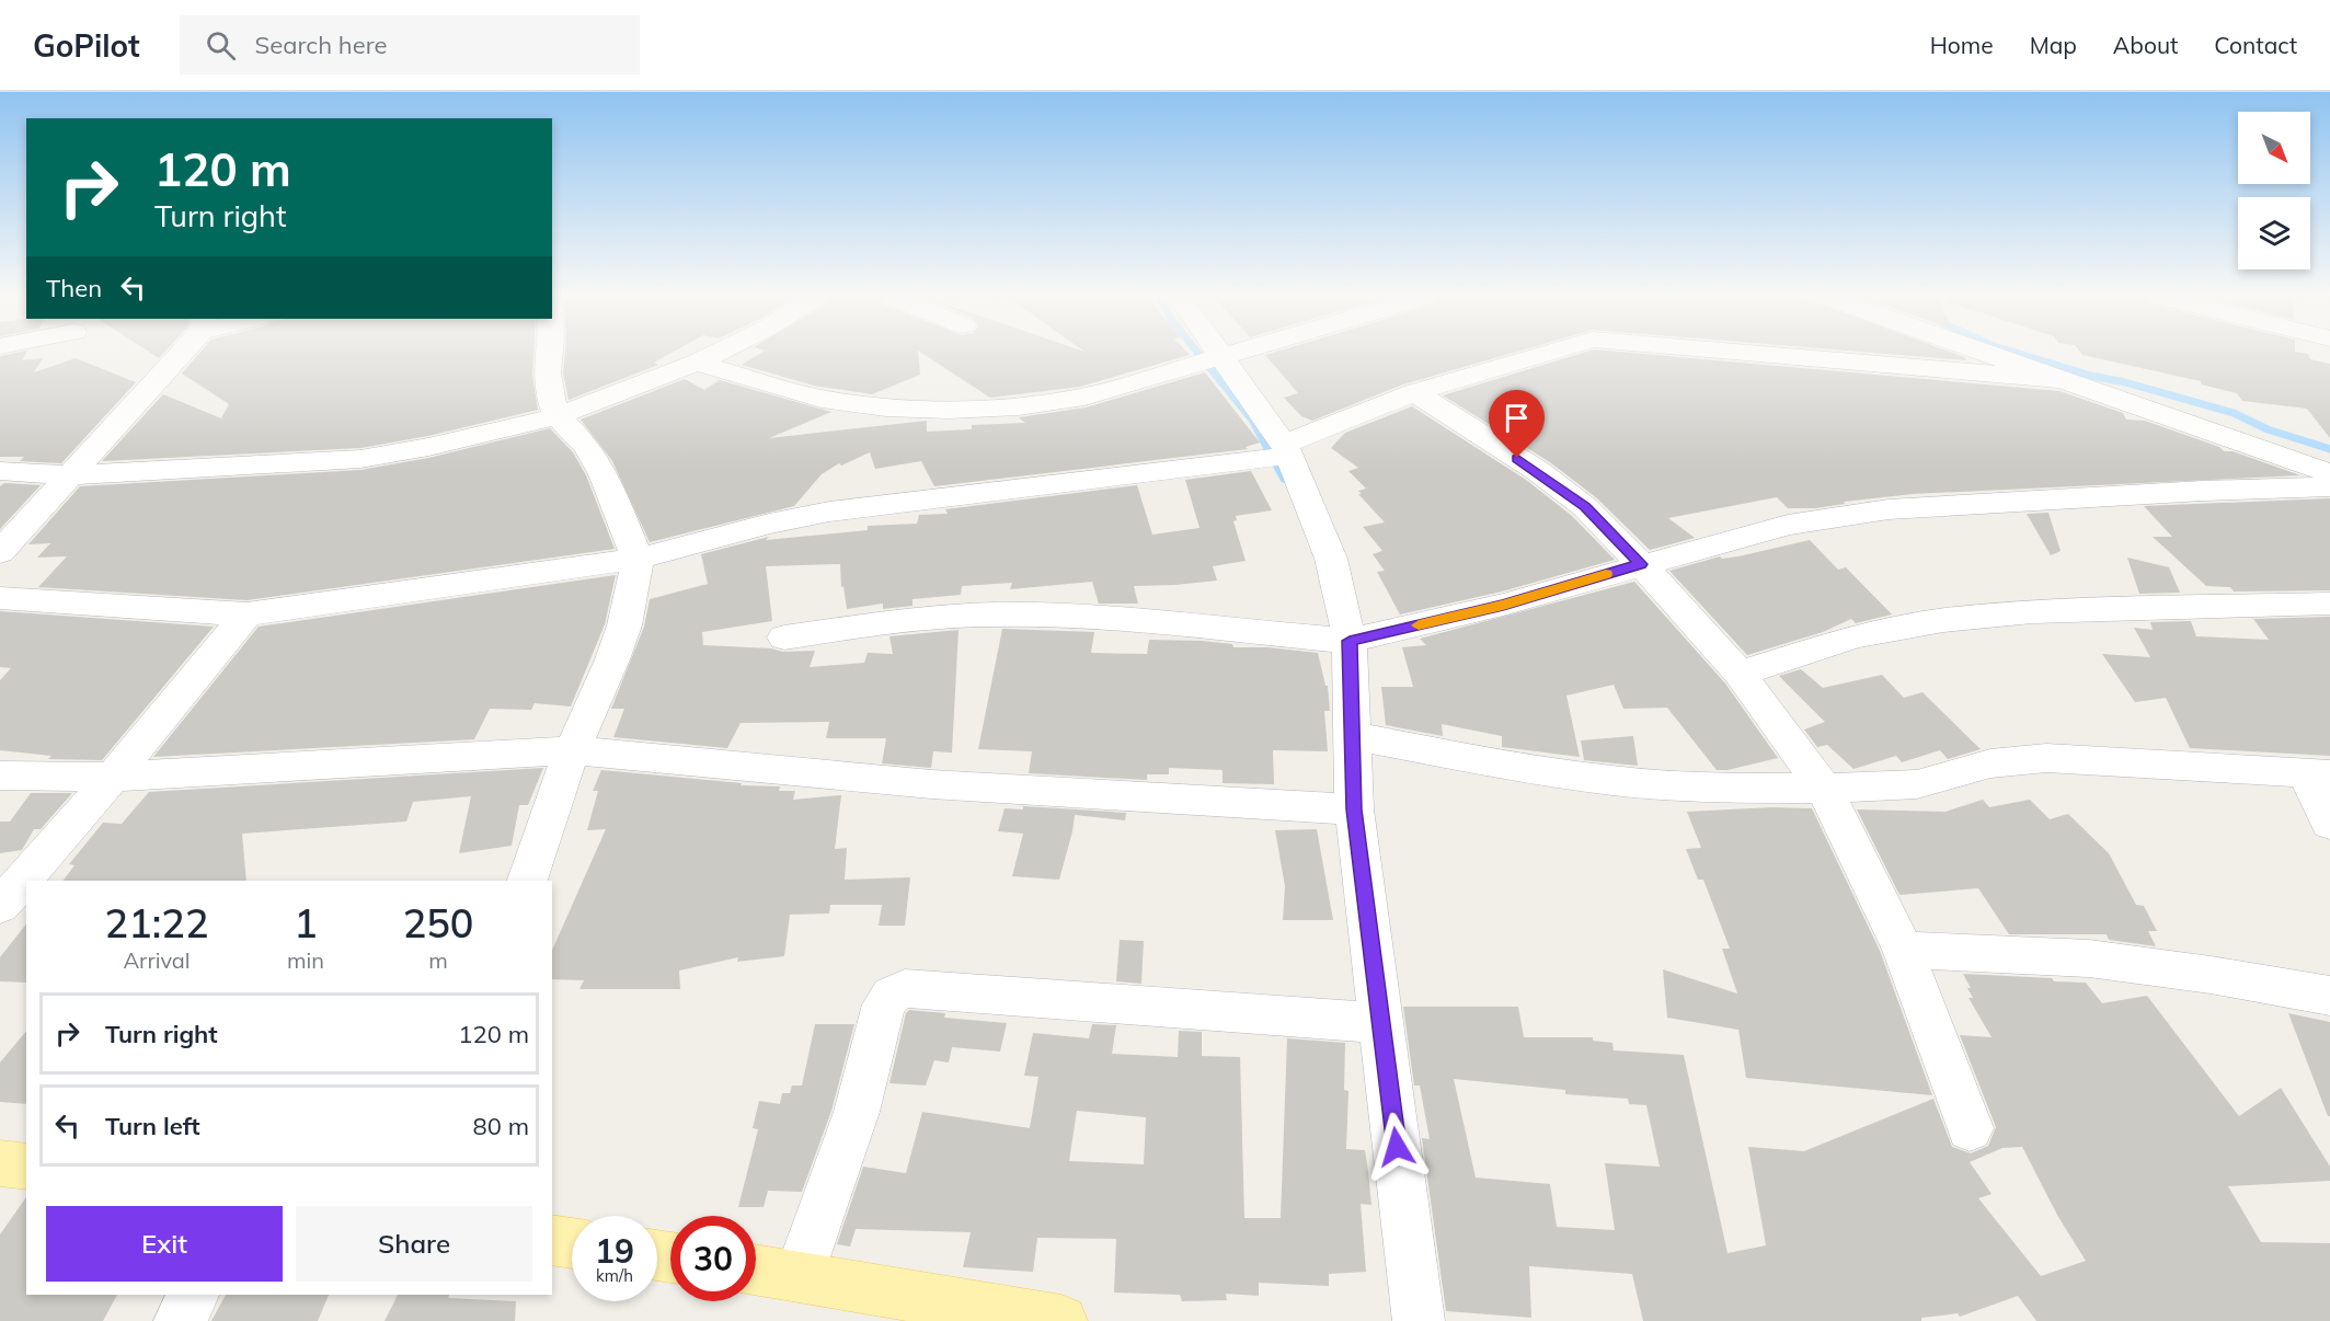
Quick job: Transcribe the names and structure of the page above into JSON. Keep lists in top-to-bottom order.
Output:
{
  "north": "bottom right",
  "page": {
    "header": "GoPilot",
    "search": "Search here",
    "nav": [
      "Home",
      "Map",
      "About",
      "Contact"
    ],
    "turn": ["120 m", "Turn right"],
    "then": "Then",
    "eta": [
      "21:22",
      "Arrival",
      "1",
      "min",
      "250",
      "m"
    ],
    "list": [
      {
        "name": "Turn right",
        "value": "120 m"
      },
      {
        "name": "Turn left",
        "value": "80 m"
      }
    ],
    "buttons": ["Exit", "Share"],
    "speed": "19 km/h",
    "limit": "30"
  }
}
